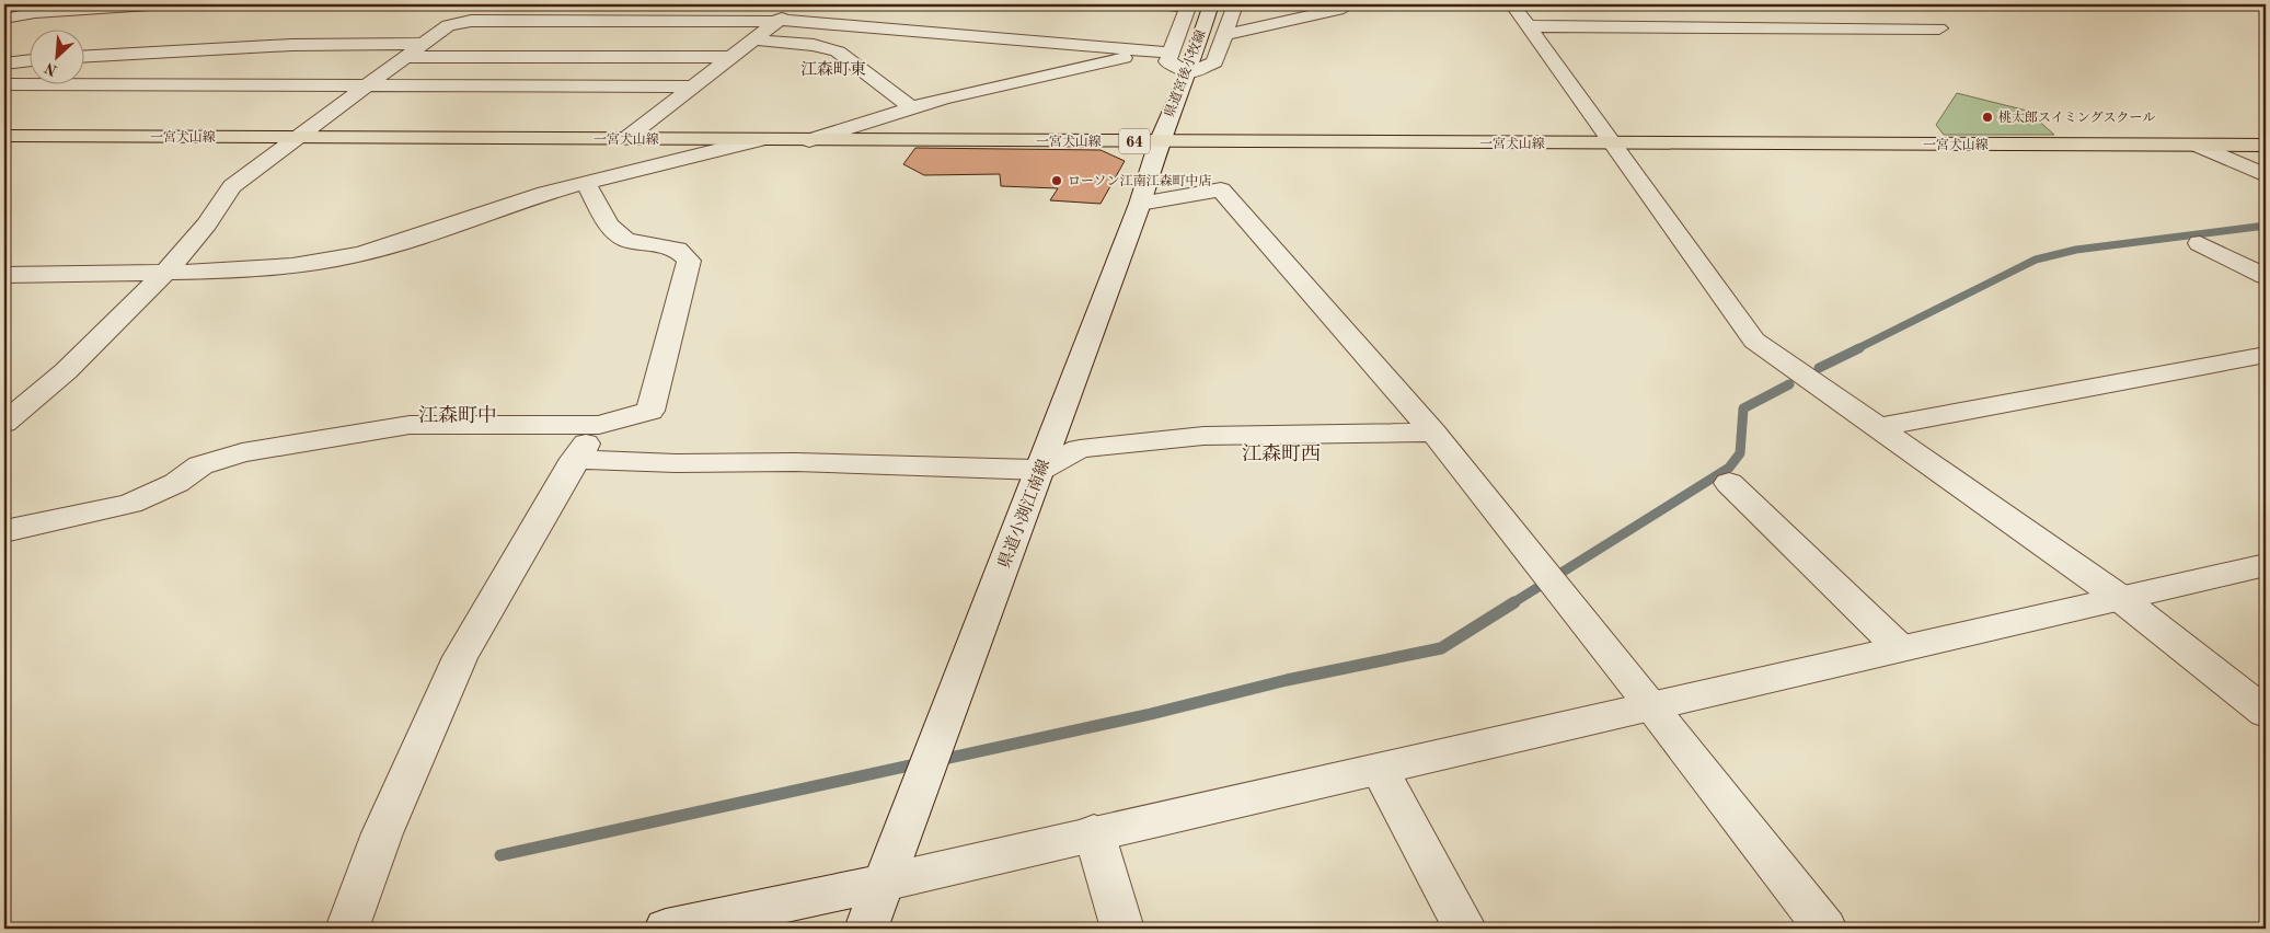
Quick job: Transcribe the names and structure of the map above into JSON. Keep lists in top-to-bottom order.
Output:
{
  "streets": {
    "main road": ["一宮犬山線", "64"],
    "street": ["県道宮後小牧線", "県道小渕江南線"]
  },
  "crossings": [
    ["県道宮後小牧線", "一宮犬山線"],
    ["県道宮後小牧線", "県道小渕江南線"],
    ["一宮犬山線", "県道小渕江南線"]
  ],
  "districts": ["江森町東", "江森町中", "江森町西"],
  "places": ["桃太郎スイミングスクール", "ローソン江南江森町中店"],
  "north": "bottom left"
}
